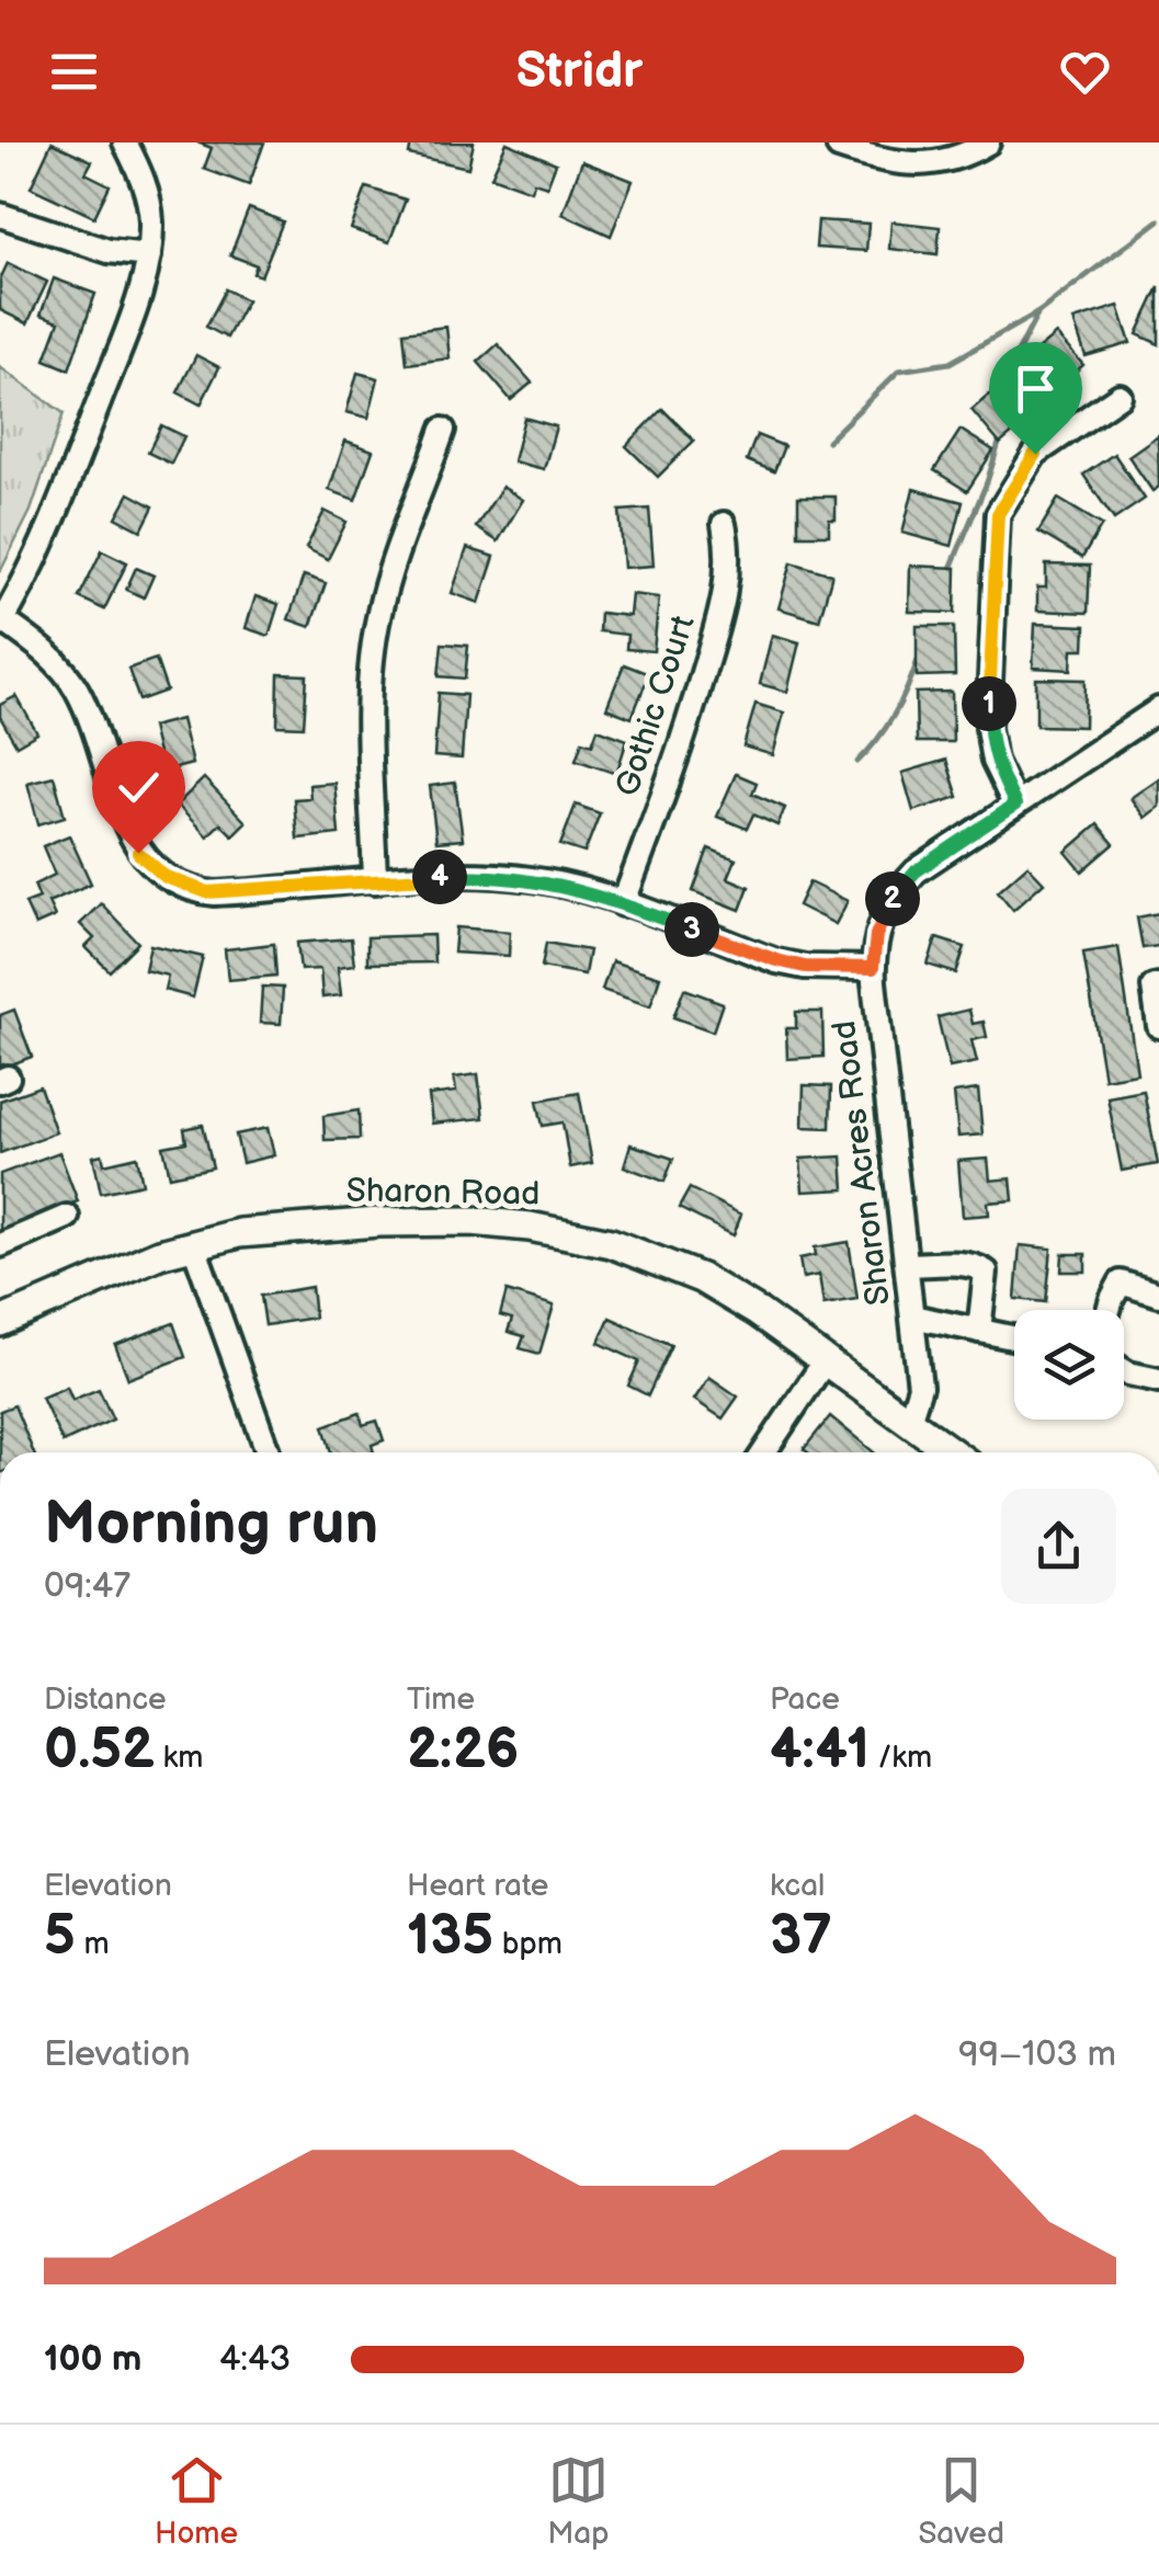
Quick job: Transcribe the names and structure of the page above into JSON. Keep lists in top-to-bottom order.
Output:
{
  "streets": {
    "main road": ["Sharon Road"],
    "street": ["Gothic Court", "Sharon Acres Road"]
  },
  "crossings": [
    ["Sharon Acres Road", "Sharon Road"]
  ],
  "page": {
    "header": "Stridr",
    "pins": [
      "1",
      "4",
      "2",
      "3"
    ],
    "heading": ["Morning run", "09:47"],
    "stats": [
      ["Distance", "0.52 km"],
      ["Time", "2:26"],
      ["Pace", "4:41 /km"],
      ["Elevation", "5 m"],
      ["Heart rate", "135 bpm"],
      ["kcal", "37"]
    ],
    "chart": ["Elevation", "99–103 m"],
    "list": [
      {
        "name": "100 m",
        "note": "4:43"
      }
    ],
    "tabs": ["Home", "Map", "Saved"]
  }
}
